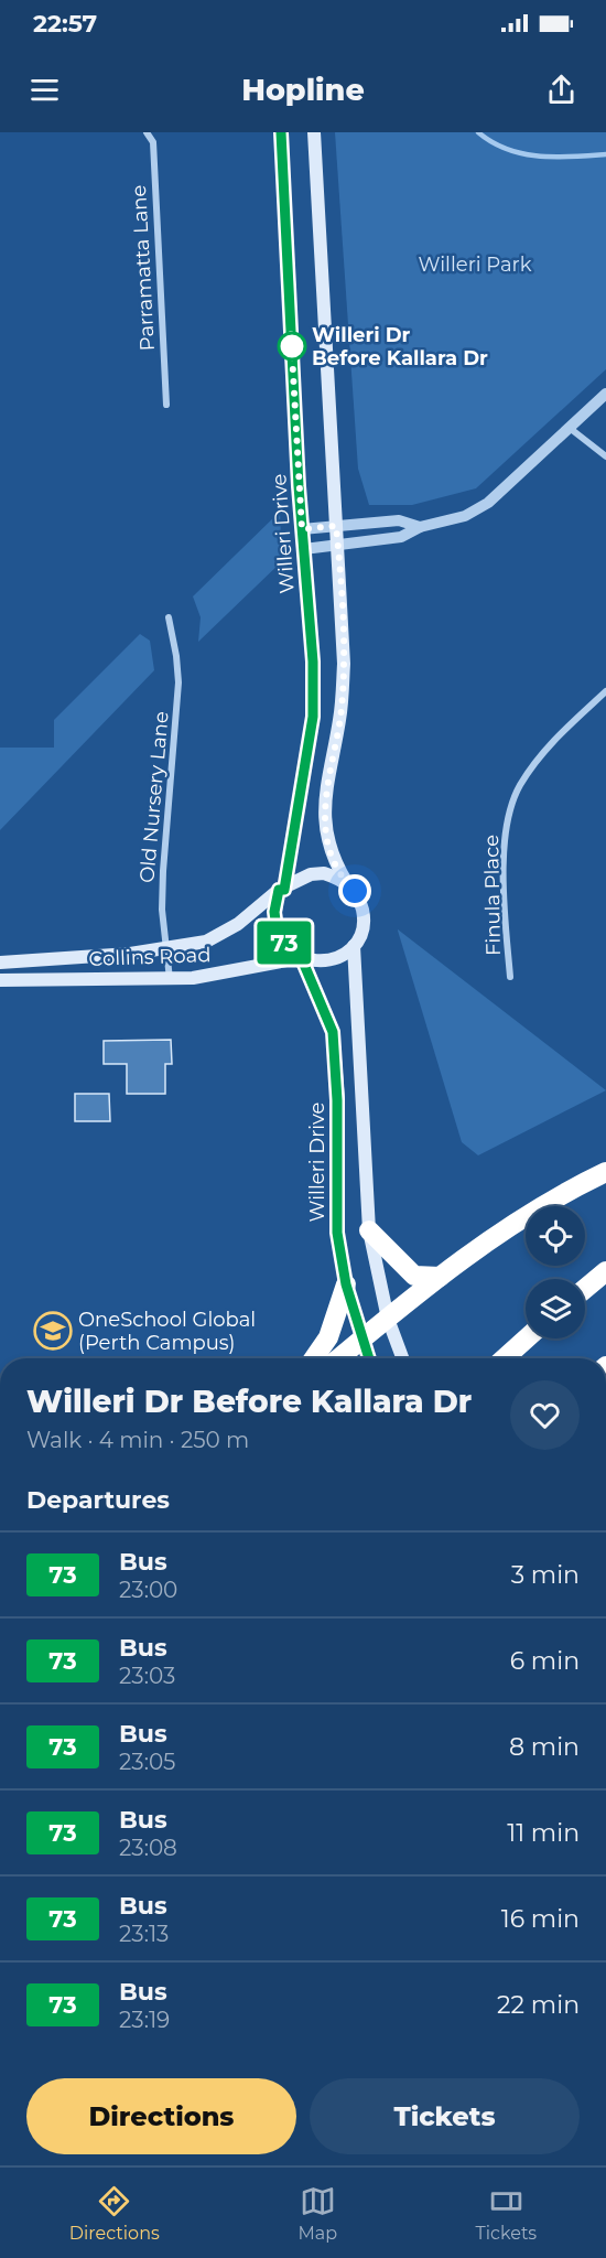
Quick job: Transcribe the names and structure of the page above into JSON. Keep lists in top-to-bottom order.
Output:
{
  "streets": {
    "main road": ["Willeri Drive", "Collins Road"],
    "street": ["Parramatta Lane", "Old Nursery Lane", "Finula Place"]
  },
  "crossings": [
    ["Willeri Drive", "Collins Road"],
    ["Old Nursery Lane", "Collins Road"]
  ],
  "parks": ["Willeri Park"],
  "places": {
    "other": ["Willeri Dr Before Kallara Dr"],
    "school or university": ["OneSchool Global (Perth Campus)"]
  },
  "lines": ["bus line 73"],
  "page": {
    "status": "22:57",
    "header": "Hopline",
    "on_map": "73",
    "heading": [
      ["Willeri Dr Before Kallara Dr", "Walk · 4 min · 250 m"],
      "Departures"
    ],
    "list": [
      {
        "mark": "73",
        "name": "Bus",
        "note": "23:00",
        "value": "3 min"
      },
      {
        "mark": "73",
        "name": "Bus",
        "note": "23:03",
        "value": "6 min"
      },
      {
        "mark": "73",
        "name": "Bus",
        "note": "23:05",
        "value": "8 min"
      },
      {
        "mark": "73",
        "name": "Bus",
        "note": "23:08",
        "value": "11 min"
      },
      {
        "mark": "73",
        "name": "Bus",
        "note": "23:13",
        "value": "16 min"
      },
      {
        "mark": "73",
        "name": "Bus",
        "note": "23:19",
        "value": "22 min"
      }
    ],
    "buttons": ["Directions", "Tickets"],
    "tabs": ["Directions", "Map", "Tickets"]
  }
}
